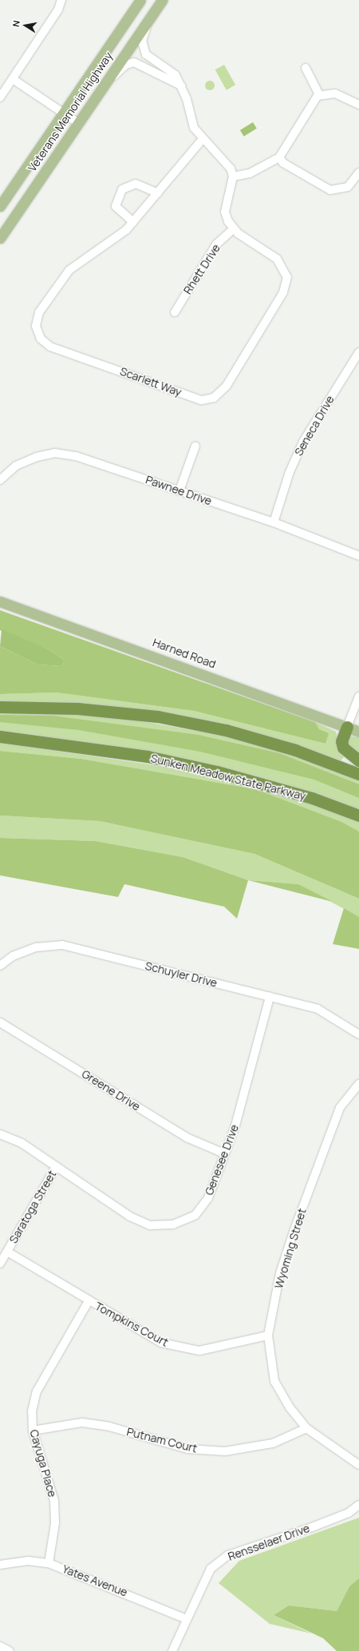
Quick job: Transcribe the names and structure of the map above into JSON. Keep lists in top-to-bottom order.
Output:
{
  "streets": {
    "highway": ["Sunken Meadow State Parkway"],
    "main road": ["Veterans Memorial Highway", "Harned Road"],
    "street": [
      "Rhett Drive",
      "Scarlett Way",
      "Seneca Drive",
      "Pawnee Drive",
      "Schuyler Drive",
      "Greene Drive",
      "Genesee Drive",
      "Saratoga Street",
      "Wyoming Street",
      "Tompkins Court",
      "Putnam Court",
      "Cayuga Place",
      "Rensselaer Drive",
      "Yates Avenue"
    ]
  },
  "crossings": [
    ["Rhett Drive", "Scarlett Way"],
    ["Seneca Drive", "Pawnee Drive"],
    ["Schuyler Drive", "Genesee Drive"],
    ["Greene Drive", "Genesee Drive"],
    ["Genesee Drive", "Saratoga Street"],
    ["Saratoga Street", "Tompkins Court"],
    ["Wyoming Street", "Tompkins Court"],
    ["Wyoming Street", "Putnam Court"],
    ["Tompkins Court", "Cayuga Place"],
    ["Putnam Court", "Cayuga Place"],
    ["Cayuga Place", "Yates Avenue"],
    ["Rensselaer Drive", "Yates Avenue"]
  ],
  "north": "left"
}
